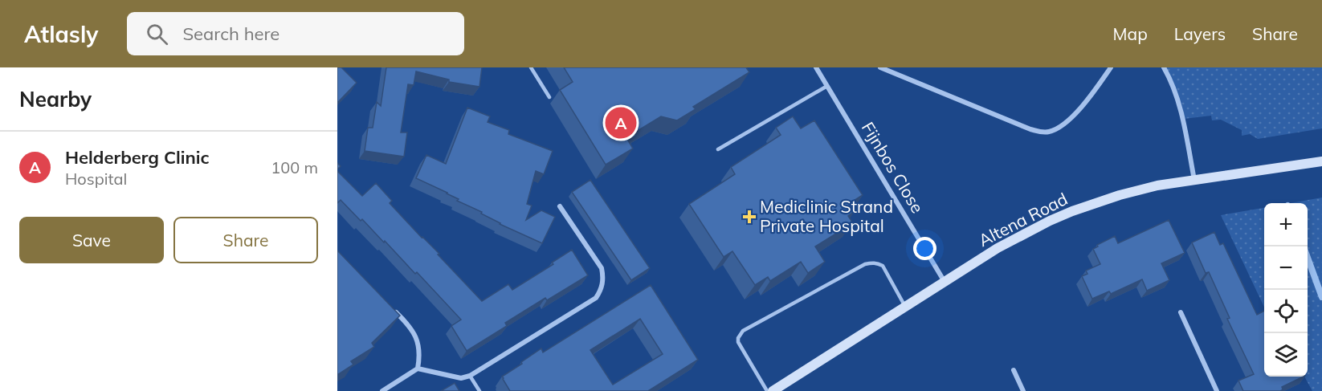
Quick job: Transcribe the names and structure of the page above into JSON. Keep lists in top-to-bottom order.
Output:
{
  "streets": {
    "street": ["Fijnbos Close", "Altena Road"]
  },
  "crossings": [
    ["Fijnbos Close", "Altena Road"]
  ],
  "places": {
    "health": ["Mediclinic Strand Private Hospital"]
  },
  "page": {
    "header": "Atlasly",
    "search": "Search here",
    "nav": ["Map", "Layers", "Share"],
    "heading": "Nearby",
    "pins": "A",
    "list": [
      {
        "mark": "A",
        "name": "Helderberg Clinic",
        "note": "Hospital",
        "value": "100 m"
      }
    ],
    "buttons": ["Save", "Share"],
    "map_buttons": ["+", "−"]
  }
}
